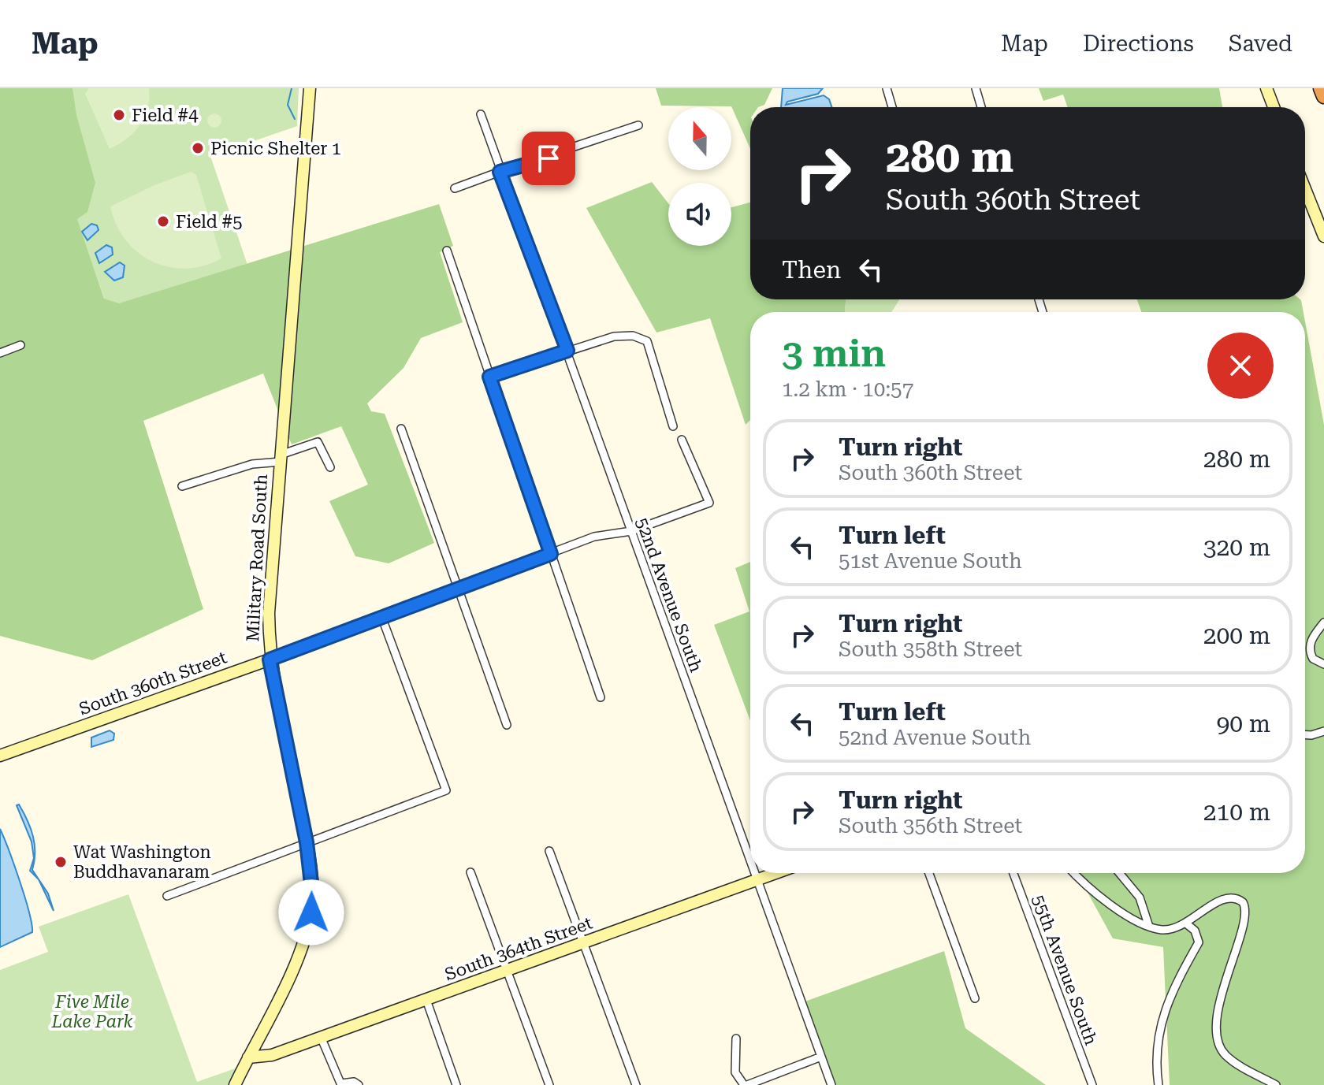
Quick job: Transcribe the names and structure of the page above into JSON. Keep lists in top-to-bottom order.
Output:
{
  "streets": {
    "main road": ["Military Road South", "South 360th Street", "South 364th Street"],
    "street": ["52nd Avenue South", "55th Avenue South"]
  },
  "crossings": [
    ["Military Road South", "South 360th Street"],
    ["Military Road South", "South 364th Street"],
    ["52nd Avenue South", "South 360th Street"],
    ["52nd Avenue South", "South 364th Street"]
  ],
  "parks": ["Five Mile Lake Park"],
  "places": [
    "Field #4",
    "Picnic Shelter 1",
    "Field #5",
    "Wat Washington Buddhavanaram"
  ],
  "north": "top",
  "page": {
    "header": "Map",
    "nav": ["Map", "Directions", "Saved"],
    "turn": ["280 m", "South 360th Street"],
    "then": "Then",
    "heading": ["3 min", "1.2 km · 10:57"],
    "list": [
      {
        "name": "Turn right",
        "note": "South 360th Street",
        "value": "280 m"
      },
      {
        "name": "Turn left",
        "note": "51st Avenue South",
        "value": "320 m"
      },
      {
        "name": "Turn right",
        "note": "South 358th Street",
        "value": "200 m"
      },
      {
        "name": "Turn left",
        "note": "52nd Avenue South",
        "value": "90 m"
      },
      {
        "name": "Turn right",
        "note": "South 356th Street",
        "value": "210 m"
      }
    ]
  }
}
